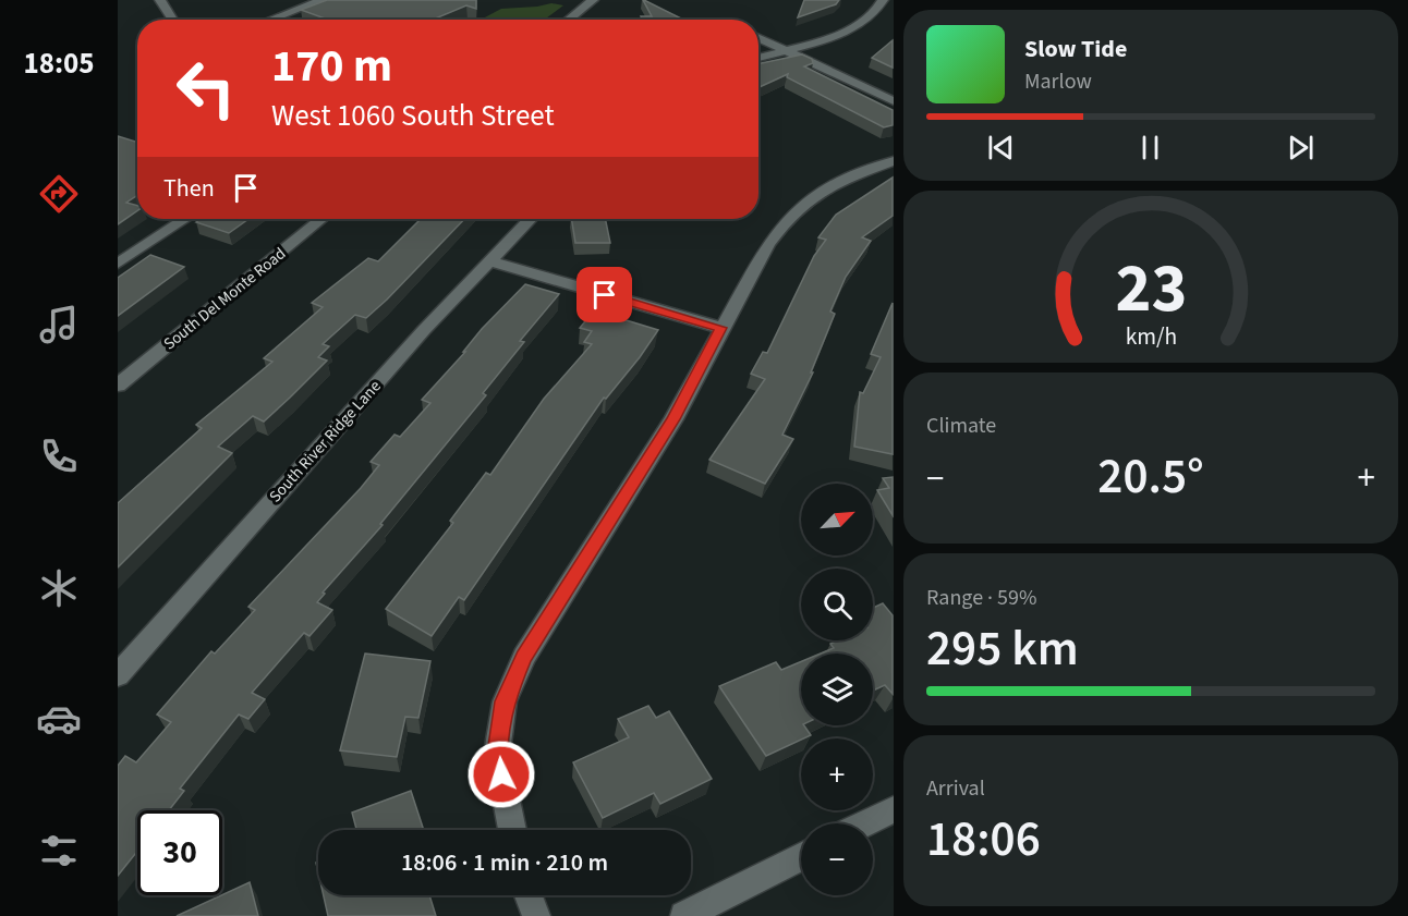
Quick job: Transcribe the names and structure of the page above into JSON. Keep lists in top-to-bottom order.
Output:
{
  "streets": {
    "street": ["South Del Monte Road", "South River Ridge Lane"]
  },
  "north": "top right",
  "page": {
    "tabs": "18:05",
    "turn": ["170 m", "West 1060 South Street"],
    "song": ["Slow Tide", "Marlow"],
    "then": "Then",
    "tile": [
      "Climate",
      ["Range · 59%", "295 km"],
      ["Arrival", "18:06"]
    ],
    "heat": ["−", "20.5°", "+"],
    "map_buttons": ["+", "−"],
    "limit": "30",
    "trip": "18:06 · 1 min · 210 m",
    "gauge": ["23", "km/h"]
  }
}
